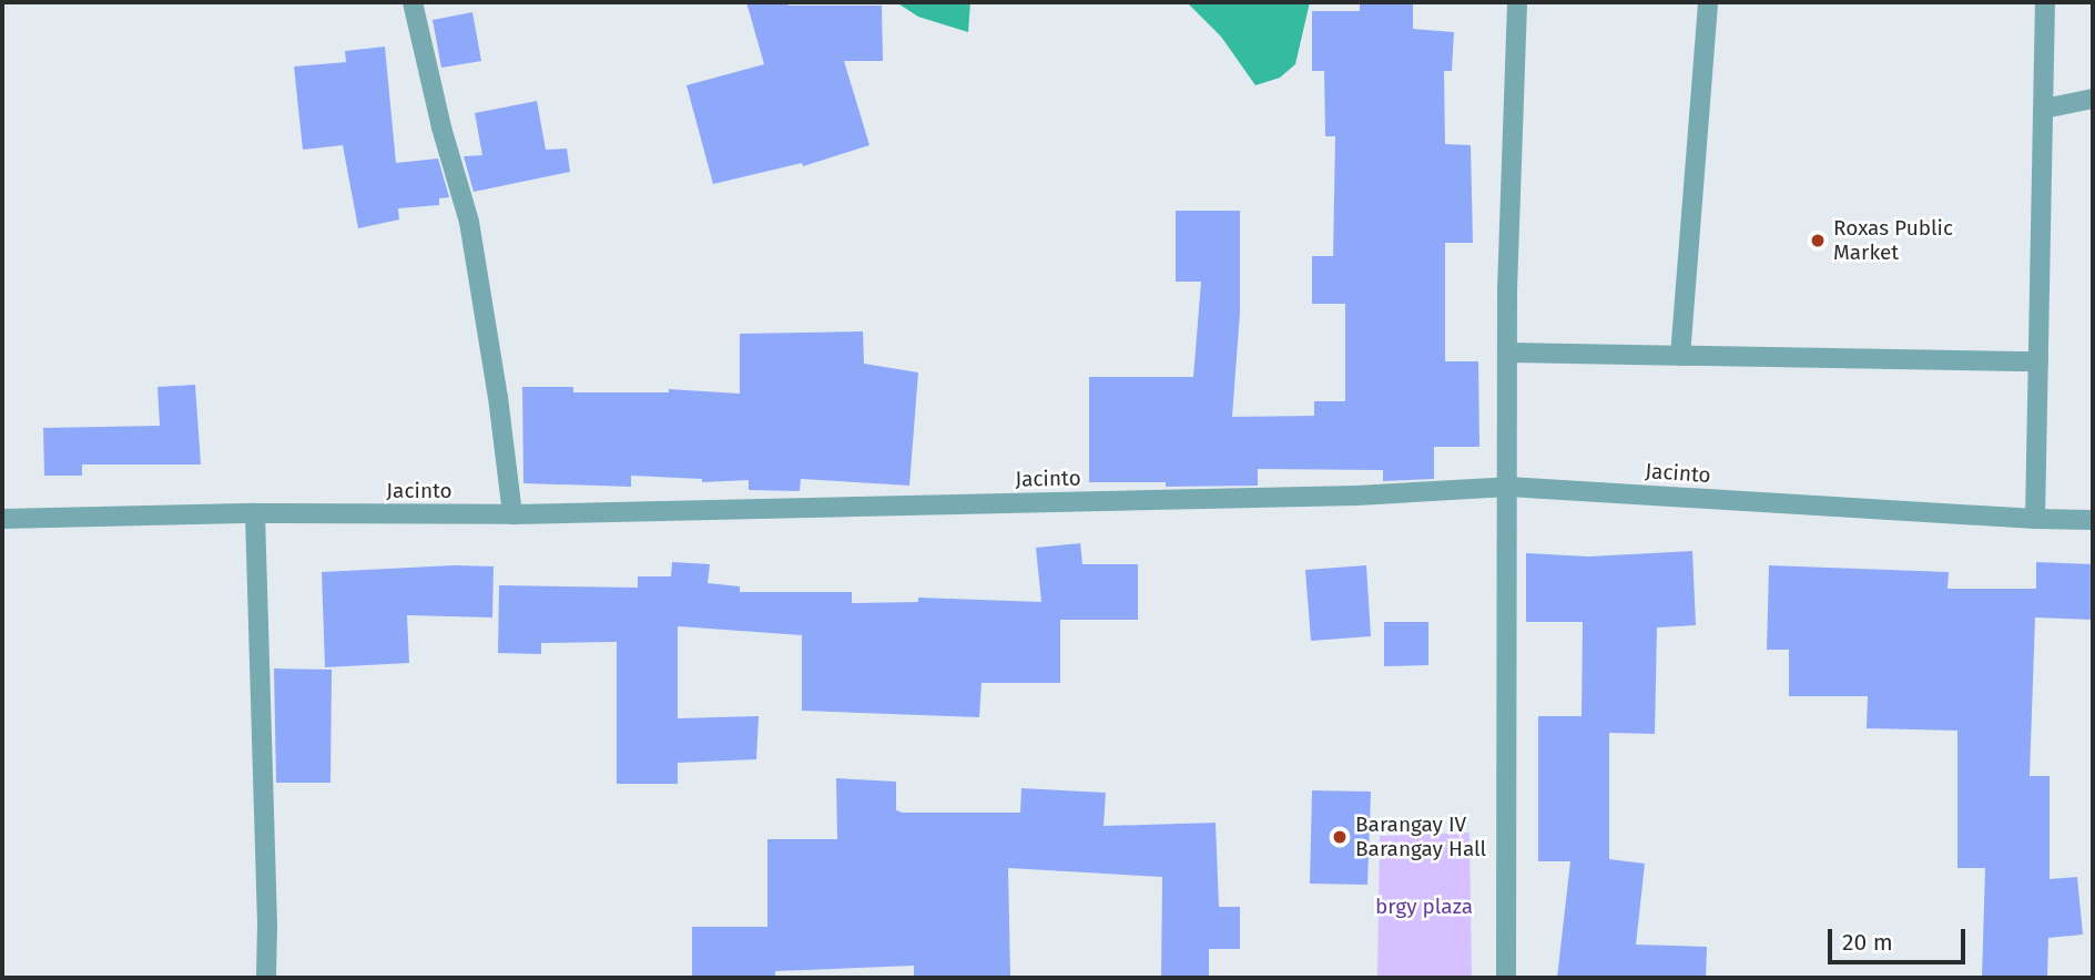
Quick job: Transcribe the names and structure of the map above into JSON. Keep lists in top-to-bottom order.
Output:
{
  "streets": {
    "street": ["Jacinto"]
  },
  "parks": ["brgy plaza"],
  "places": ["Roxas Public Market", "Barangay IV Barangay Hall"],
  "scale_bar": "20 m"
}
